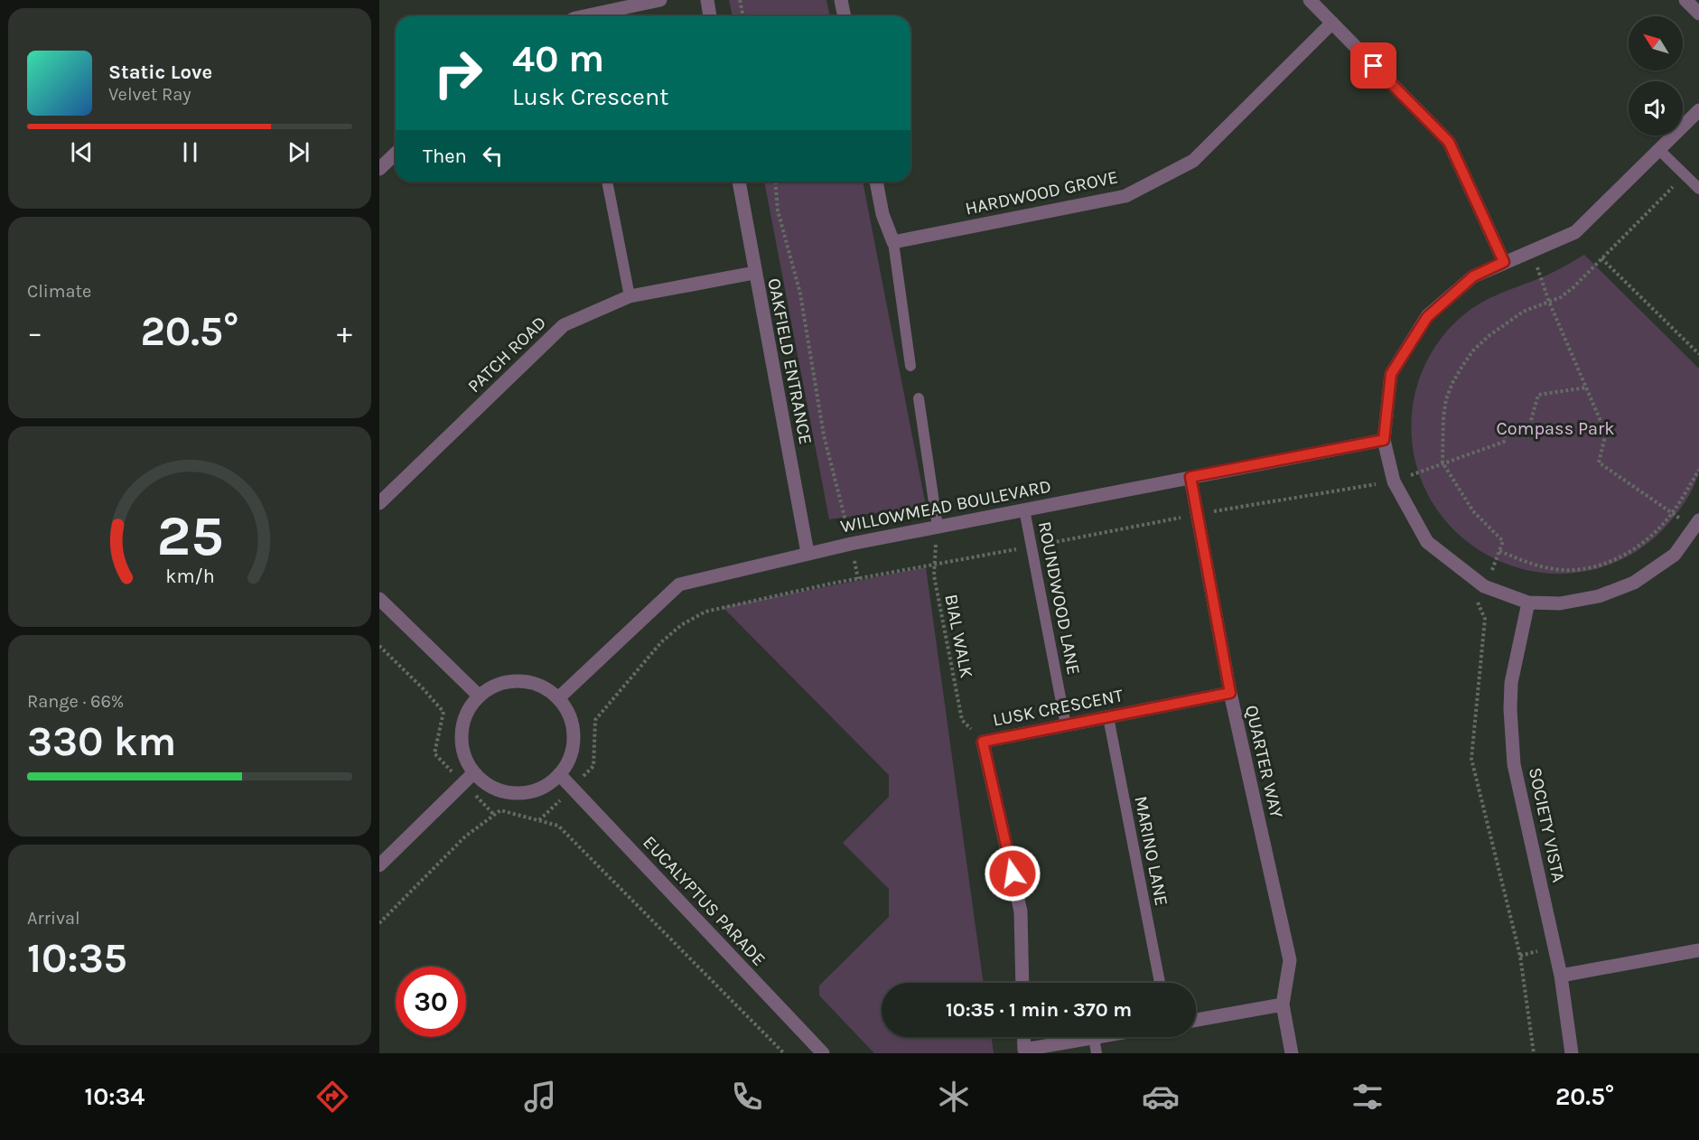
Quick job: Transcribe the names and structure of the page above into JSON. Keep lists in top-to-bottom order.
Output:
{
  "streets": {
    "street": [
      "HARDWOOD GROVE",
      "PATCH ROAD",
      "OAKFIELD ENTRANCE",
      "WILLOWMEAD BOULEVARD",
      "LUSK CRESCENT",
      "QUARTER WAY",
      "SOCIETY VISTA",
      "EUCALYPTUS PARADE"
    ],
    "lane": ["ROUNDWOOD LANE", "MARINO LANE"],
    "path": ["BIAL WALK"]
  },
  "crossings": [
    ["PATCH ROAD", "OAKFIELD ENTRANCE"],
    ["OAKFIELD ENTRANCE", "WILLOWMEAD BOULEVARD"],
    ["WILLOWMEAD BOULEVARD", "ROUNDWOOD LANE"],
    ["WILLOWMEAD BOULEVARD", "BIAL WALK"],
    ["WILLOWMEAD BOULEVARD", "QUARTER WAY"],
    ["WILLOWMEAD BOULEVARD", "EUCALYPTUS PARADE"],
    ["ROUNDWOOD LANE", "LUSK CRESCENT"],
    ["BIAL WALK", "LUSK CRESCENT"],
    ["LUSK CRESCENT", "QUARTER WAY"],
    ["LUSK CRESCENT", "MARINO LANE"]
  ],
  "parks": ["Compass Park"],
  "north": "top left",
  "page": {
    "turn": ["40 m", "Lusk Crescent"],
    "song": ["Static Love", "Velvet Ray"],
    "then": "Then",
    "tile": [
      "Climate",
      ["Range · 66%", "330 km"],
      ["Arrival", "10:35"]
    ],
    "heat": ["−", "20.5°", "+"],
    "limit": "30",
    "trip": "10:35 · 1 min · 370 m",
    "tabs": ["10:34", "20.5°"],
    "gauge": ["25", "km/h"]
  }
}
